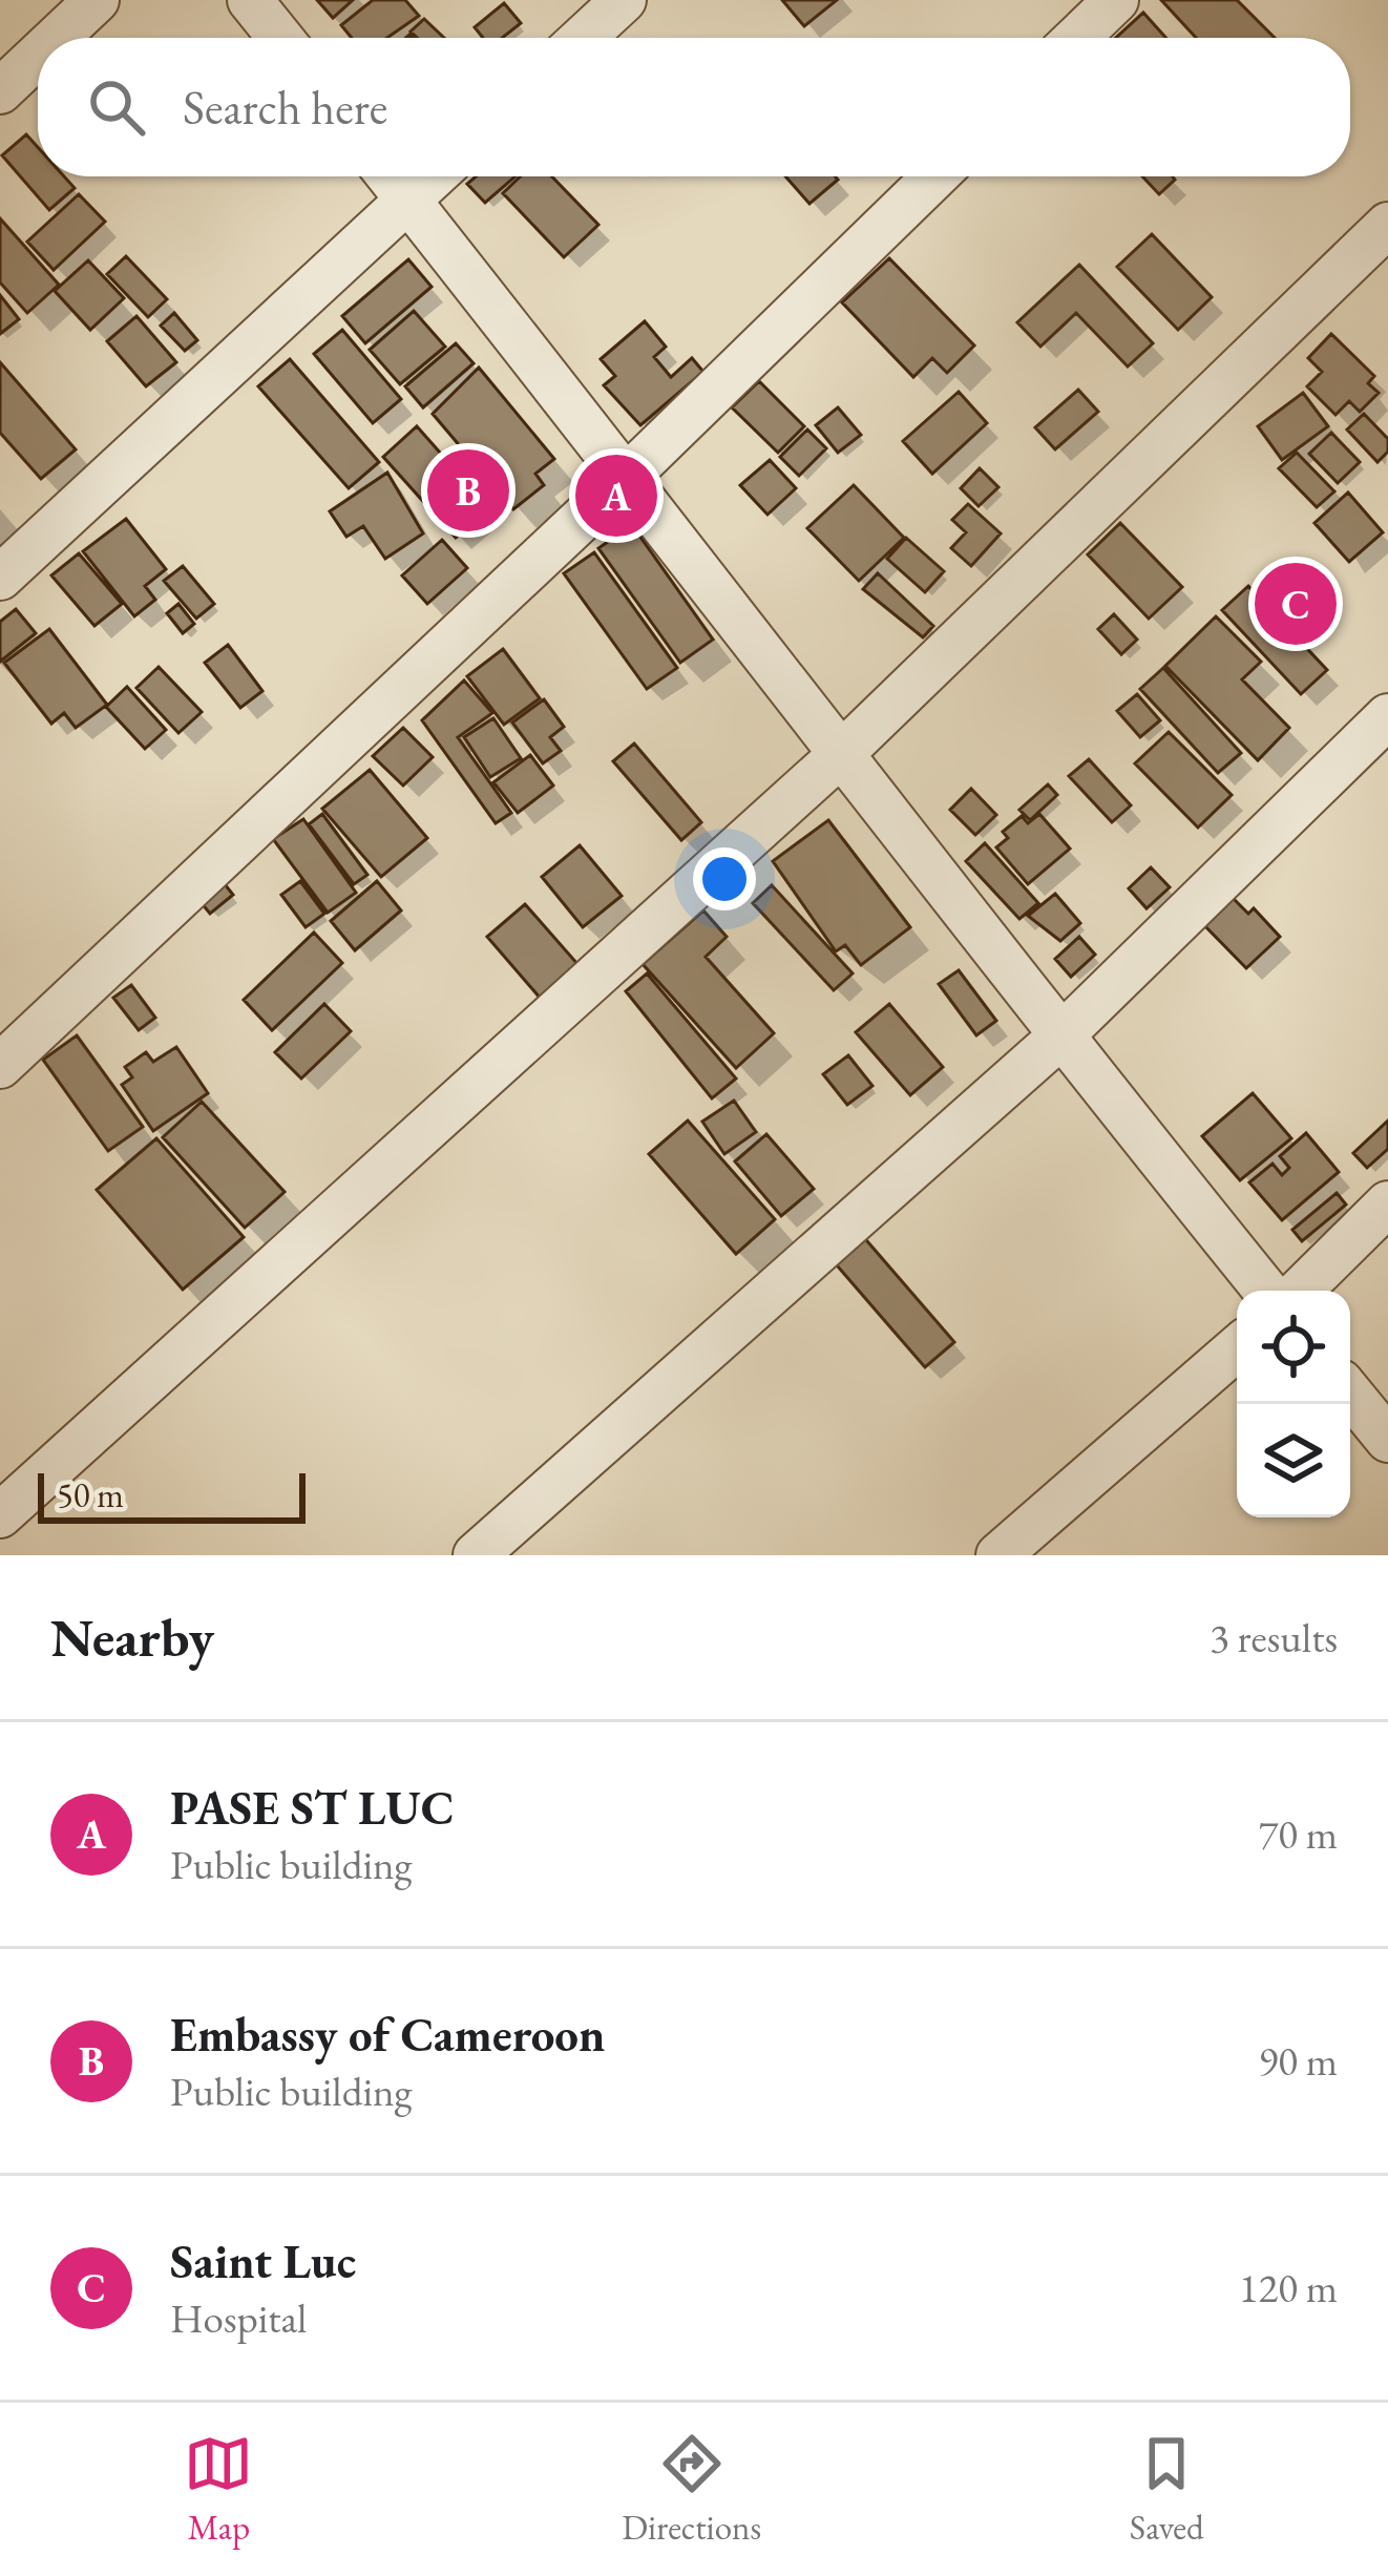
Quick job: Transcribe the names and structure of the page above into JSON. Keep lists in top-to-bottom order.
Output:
{
  "scale_bar": "50 m",
  "page": {
    "search": "Search here",
    "pins": ["B", "A", "C"],
    "scale": "50 m",
    "heading": ["Nearby", "3 results"],
    "list": [
      {
        "mark": "A",
        "name": "PASE ST LUC",
        "note": "Public building",
        "value": "70 m"
      },
      {
        "mark": "B",
        "name": "Embassy of Cameroon",
        "note": "Public building",
        "value": "90 m"
      },
      {
        "mark": "C",
        "name": "Saint Luc",
        "note": "Hospital",
        "value": "120 m"
      }
    ],
    "nav": ["Map", "Directions", "Saved"]
  }
}
